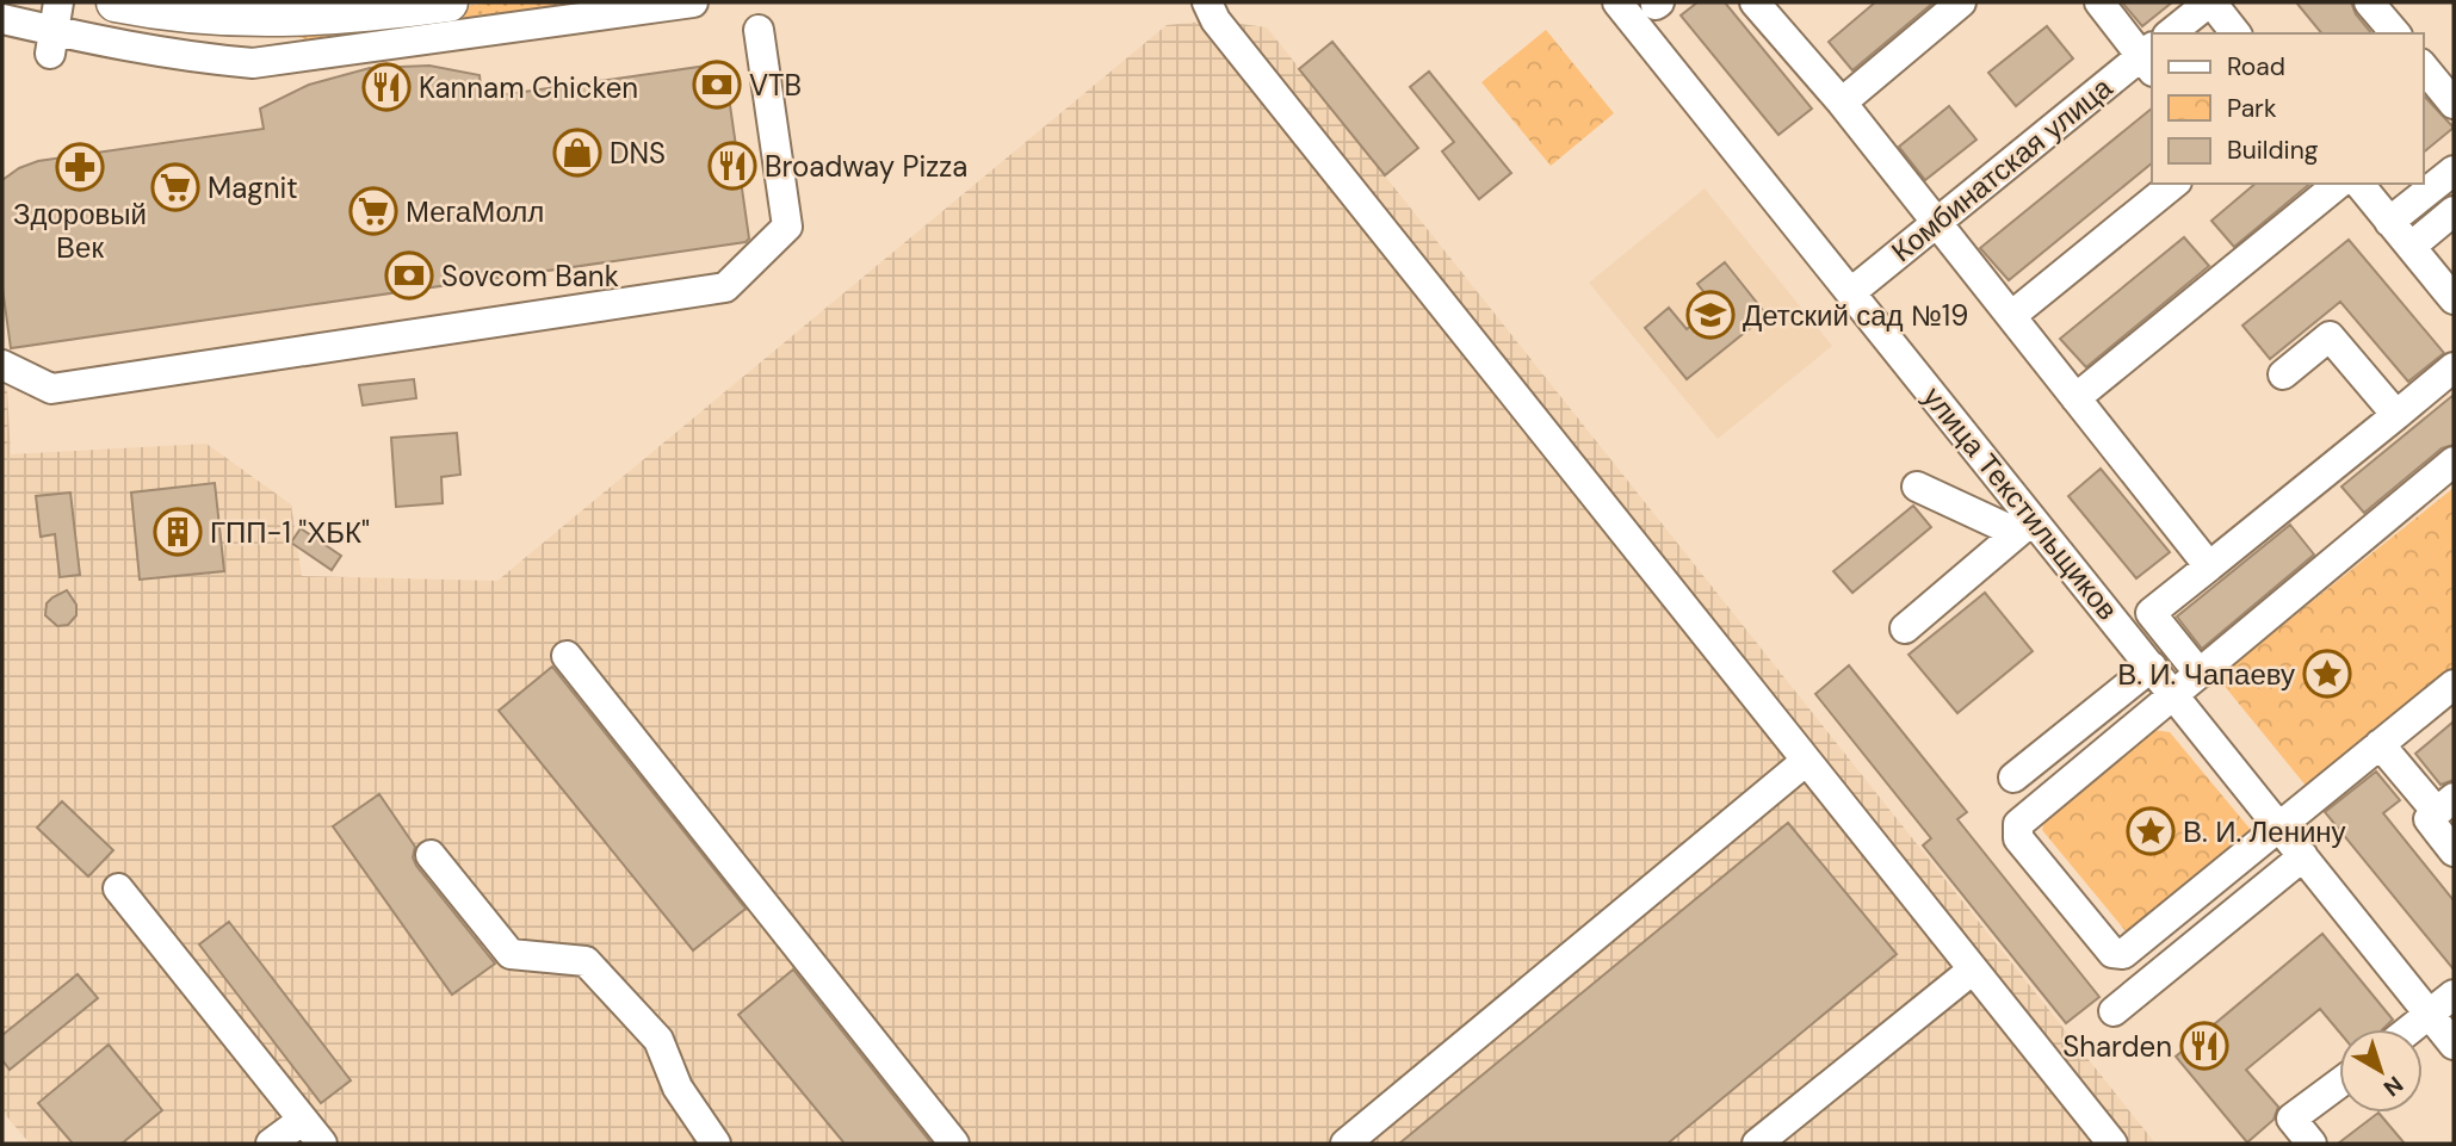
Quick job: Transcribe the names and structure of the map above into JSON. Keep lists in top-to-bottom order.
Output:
{
  "streets": {
    "street": ["Комбинатская улица", "улица Текстильщиков"]
  },
  "crossings": [
    ["Комбинатская улица", "улица Текстильщиков"]
  ],
  "places": {
    "bank": ["VTB", "Sovcom Bank"],
    "restaurant": ["Kannam Chicken", "Broadway Pizza", "Sharden"],
    "shop": ["DNS"],
    "pharmacy": ["Здоровый Век"],
    "supermarket": ["Magnit", "МегаМолл"],
    "school or university": ["Детский сад №19"],
    "building": ["ГПП-1 \"ХБК\""],
    "place": ["В. И. Чапаеву", "В. И. Ленину"]
  },
  "legend": ["Road", "Park", "Building"],
  "north": "bottom right"
}
